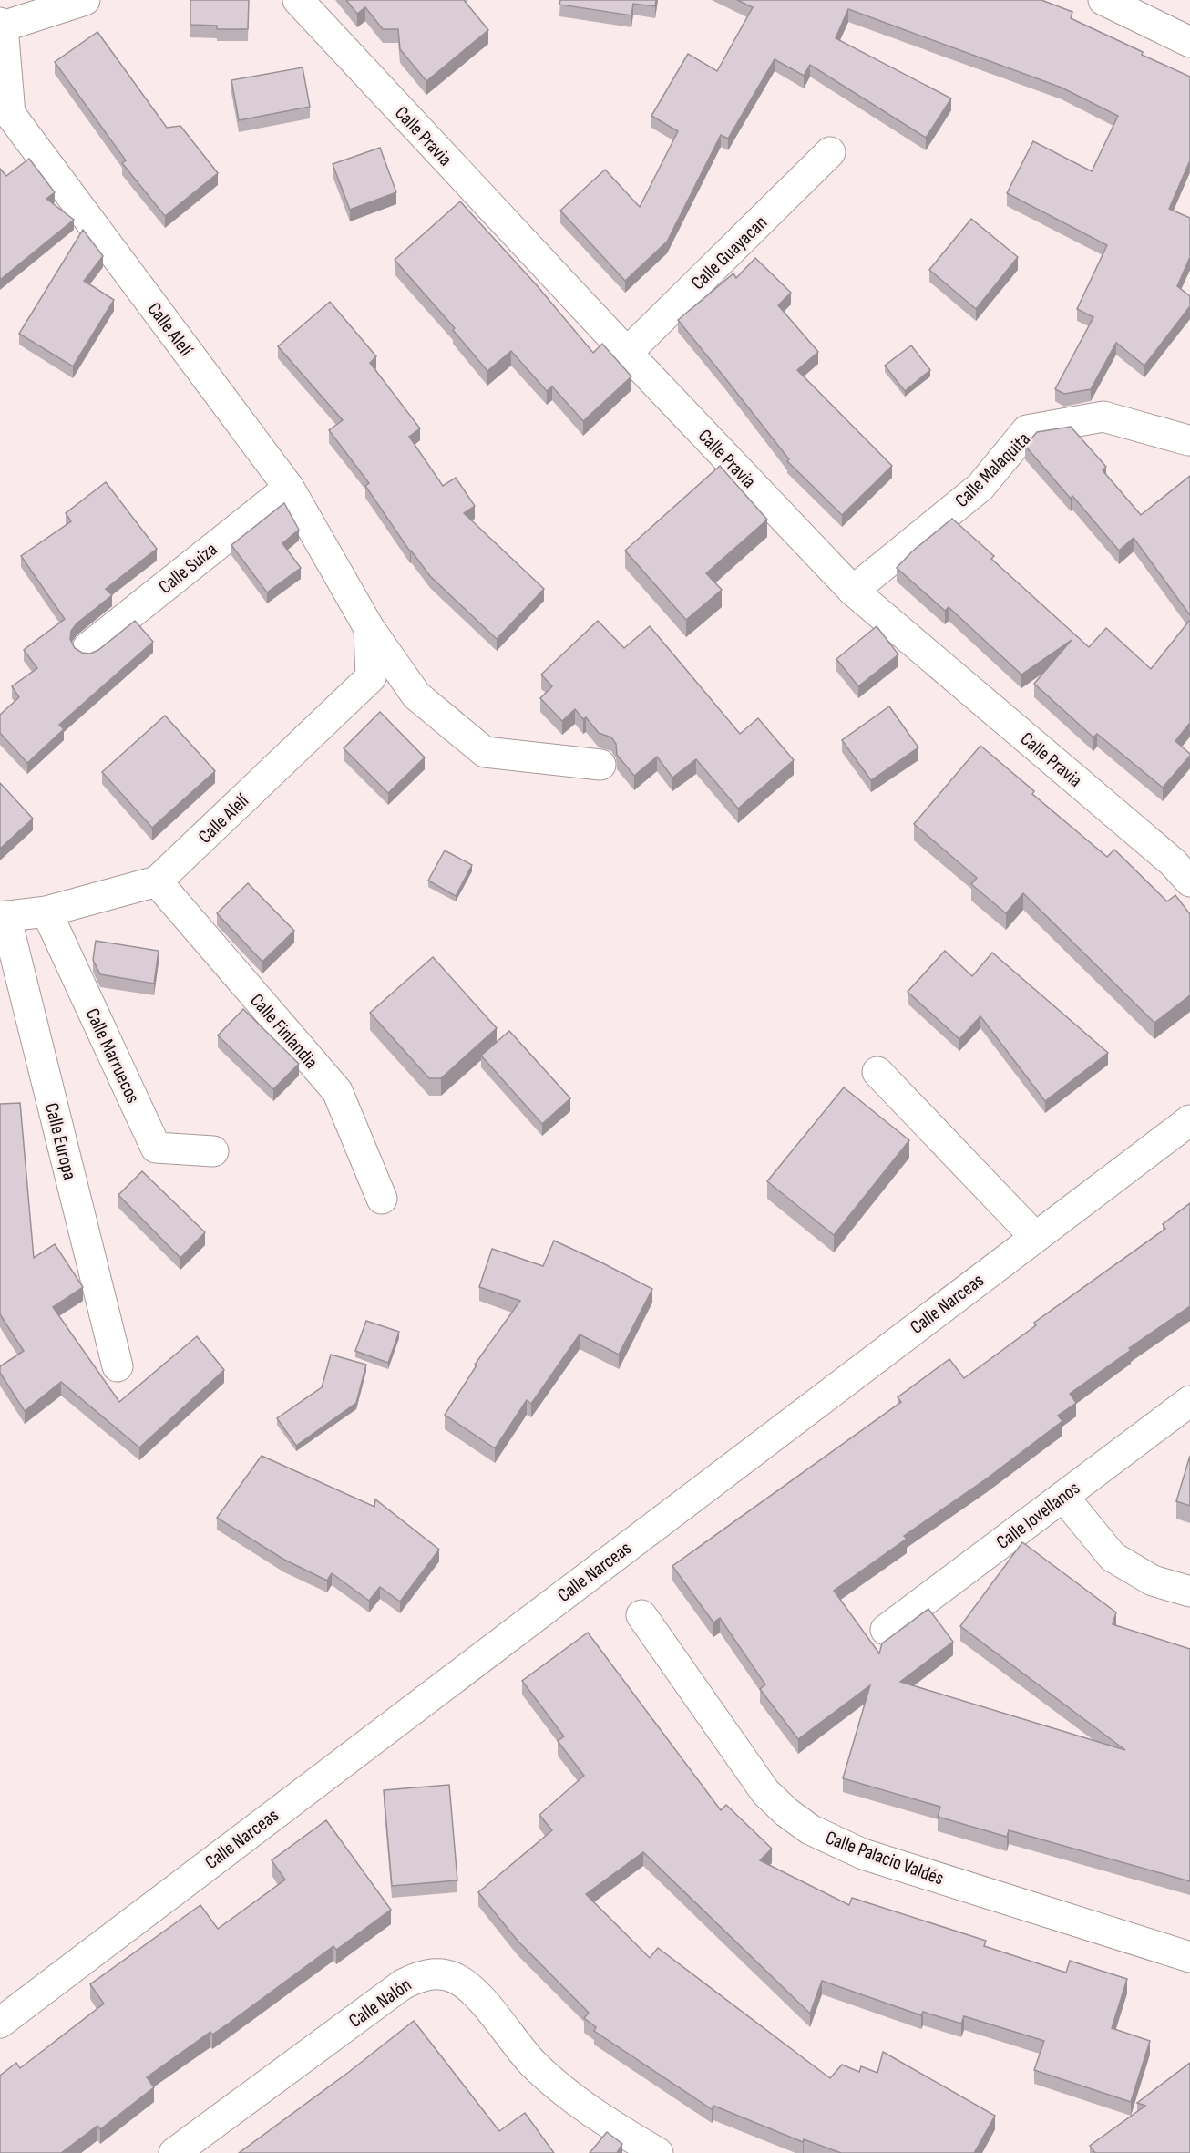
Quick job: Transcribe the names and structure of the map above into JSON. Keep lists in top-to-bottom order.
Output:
{
  "streets": {
    "street": [
      "Calle Pravia",
      "Calle Guayacan",
      "Calle Alelí",
      "Calle Malaquita",
      "Calle Suiza",
      "Calle Finlandia",
      "Calle Marruecos",
      "Calle Europa",
      "Calle Narceas",
      "Calle Jovellanos",
      "Calle Palacio Valdés",
      "Calle Nalón"
    ]
  },
  "crossings": [
    ["Calle Pravia", "Calle Guayacan"],
    ["Calle Pravia", "Calle Malaquita"],
    ["Calle Alelí", "Calle Suiza"],
    ["Calle Alelí", "Calle Finlandia"],
    ["Calle Alelí", "Calle Marruecos"],
    ["Calle Alelí", "Calle Europa"]
  ]
}
